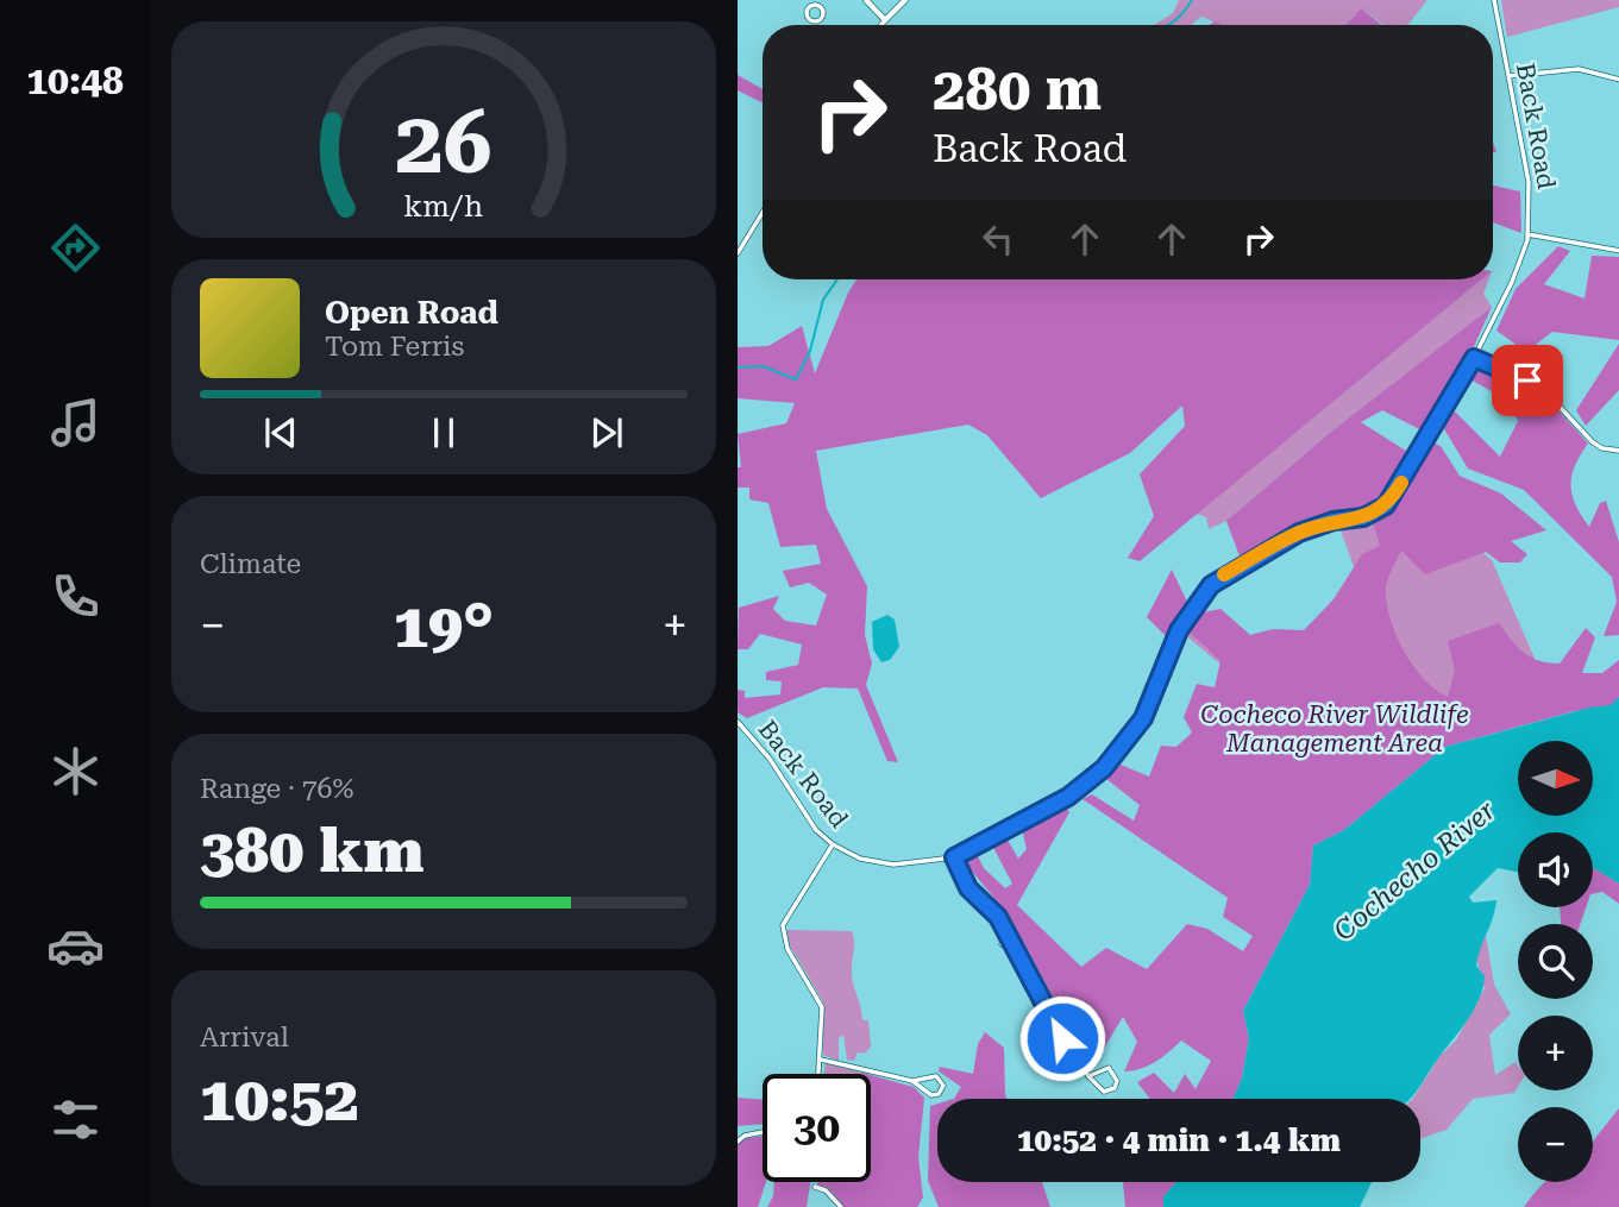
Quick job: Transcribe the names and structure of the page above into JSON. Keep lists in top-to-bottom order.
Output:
{
  "streets": {
    "street": ["Back Road"]
  },
  "water": ["Cochecho River"],
  "parks": ["Cocheco River Wildlife Management Area"],
  "north": "right",
  "page": {
    "tabs": "10:48",
    "turn": ["280 m", "Back Road"],
    "song": ["Open Road", "Tom Ferris"],
    "tile": [
      "Climate",
      ["Range · 76%", "380 km"],
      ["Arrival", "10:52"]
    ],
    "heat": ["−", "19°", "+"],
    "map_buttons": ["+", "−"],
    "limit": "30",
    "trip": "10:52 · 4 min · 1.4 km",
    "gauge": ["26", "km/h"]
  }
}
